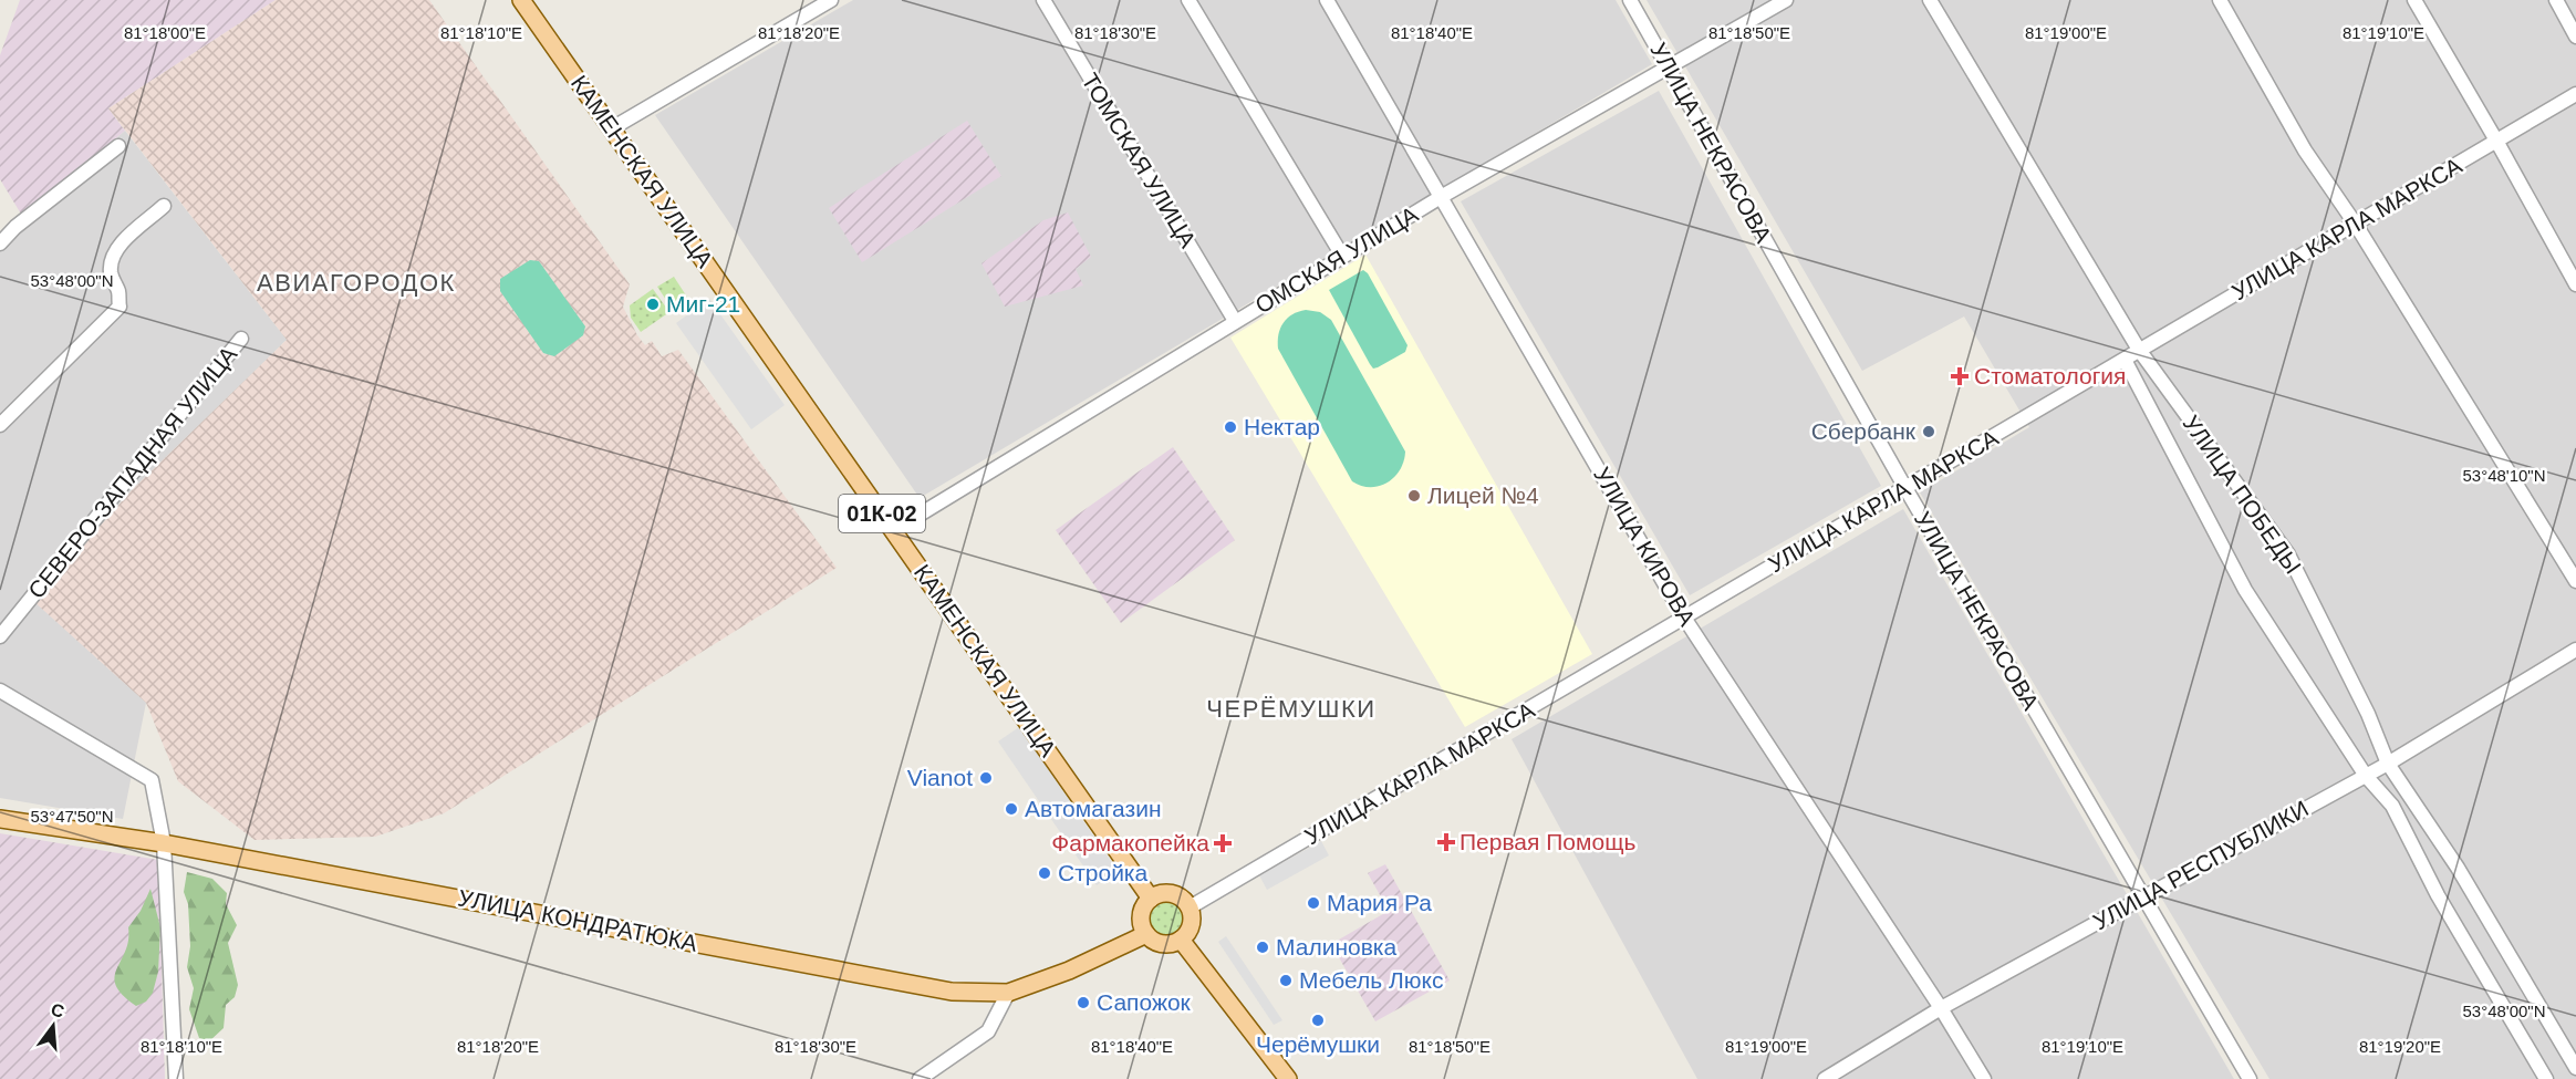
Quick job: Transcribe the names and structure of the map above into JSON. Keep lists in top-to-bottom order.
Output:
{
  "streets": {
    "main road": ["КАМЕНСКАЯ УЛИЦА", "01К-02", "УЛИЦА КОНДРАТЮКА"],
    "street": [
      "УЛИЦА НЕКРАСОВА",
      "ТОМСКАЯ УЛИЦА",
      "УЛИЦА КАРЛА МАРКСА",
      "ОМСКАЯ УЛИЦА",
      "СЕВЕРО-ЗАПАДНАЯ УЛИЦА",
      "УЛИЦА ПОБЕДЫ",
      "УЛИЦА КИРОВА",
      "УЛИЦА РЕСПУБЛИКИ"
    ]
  },
  "crossings": [
    ["УЛИЦА НЕКРАСОВА", "УЛИЦА КАРЛА МАРКСА"],
    ["УЛИЦА НЕКРАСОВА", "ОМСКАЯ УЛИЦА"],
    ["УЛИЦА НЕКРАСОВА", "УЛИЦА РЕСПУБЛИКИ"],
    ["ТОМСКАЯ УЛИЦА", "ОМСКАЯ УЛИЦА"],
    ["КАМЕНСКАЯ УЛИЦА", "УЛИЦА КАРЛА МАРКСА"],
    ["КАМЕНСКАЯ УЛИЦА", "ОМСКАЯ УЛИЦА"],
    ["КАМЕНСКАЯ УЛИЦА", "УЛИЦА КОНДРАТЮКА"],
    ["УЛИЦА КАРЛА МАРКСА", "УЛИЦА ПОБЕДЫ"],
    ["УЛИЦА КАРЛА МАРКСА", "УЛИЦА КИРОВА"],
    ["УЛИЦА КАРЛА МАРКСА", "УЛИЦА КОНДРАТЮКА"],
    ["ОМСКАЯ УЛИЦА", "УЛИЦА КИРОВА"],
    ["УЛИЦА ПОБЕДЫ", "УЛИЦА РЕСПУБЛИКИ"],
    ["УЛИЦА КИРОВА", "УЛИЦА РЕСПУБЛИКИ"]
  ],
  "districts": ["АВИАГОРОДОК", "ЧЕРЁМУШКИ"],
  "places": {
    "other": [
      "Миг-21",
      "Нектар",
      "Сбербанк",
      "Лицей №4",
      "Vianot",
      "Автомагазин",
      "Стройка",
      "Мария Ра",
      "Малиновка",
      "Мебель Люкс",
      "Сапожок",
      "Черёмушки"
    ],
    "health": ["Стоматология", "Первая Помощь", "Фармакопейка"]
  },
  "north": "top",
  "coordinates": [
    "81°18'00\"E",
    "81°18'10\"E",
    "81°18'20\"E",
    "81°18'30\"E",
    "81°18'40\"E",
    "81°18'50\"E",
    "81°19'00\"E",
    "81°19'10\"E",
    "53°48'00\"N",
    "53°48'10\"N",
    "53°47'50\"N",
    "81°19'20\"E"
  ]
}
